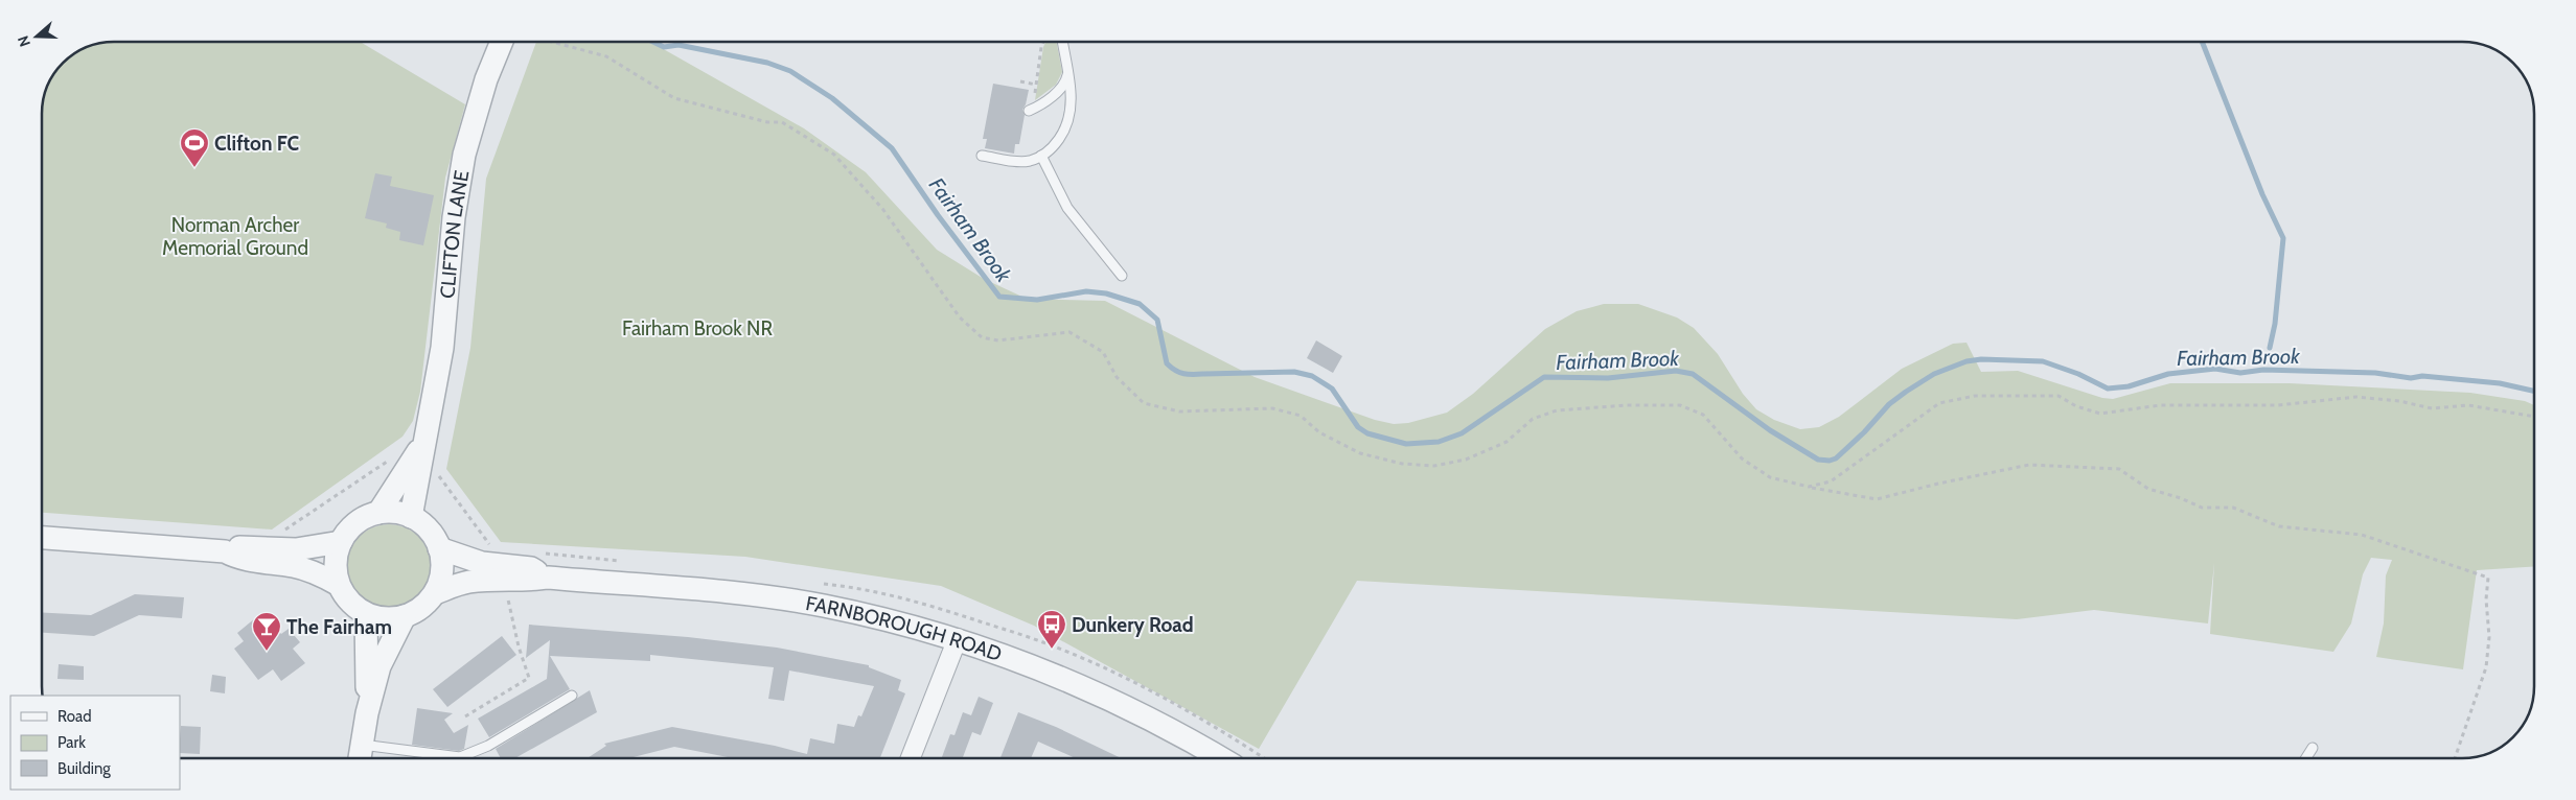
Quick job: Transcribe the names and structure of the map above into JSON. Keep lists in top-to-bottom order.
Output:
{
  "streets": {
    "street": ["CLIFTON LANE", "FARNBOROUGH ROAD"]
  },
  "crossings": [
    ["CLIFTON LANE", "FARNBOROUGH ROAD"]
  ],
  "water": ["Fairham Brook"],
  "parks": ["Norman Archer Memorial Ground", "Fairham Brook NR"],
  "places": {
    "sports": ["Clifton FC"],
    "bus stop": ["Dunkery Road"],
    "bar": ["The Fairham"]
  },
  "legend": ["Road", "Park", "Building"],
  "north": "left"
}
